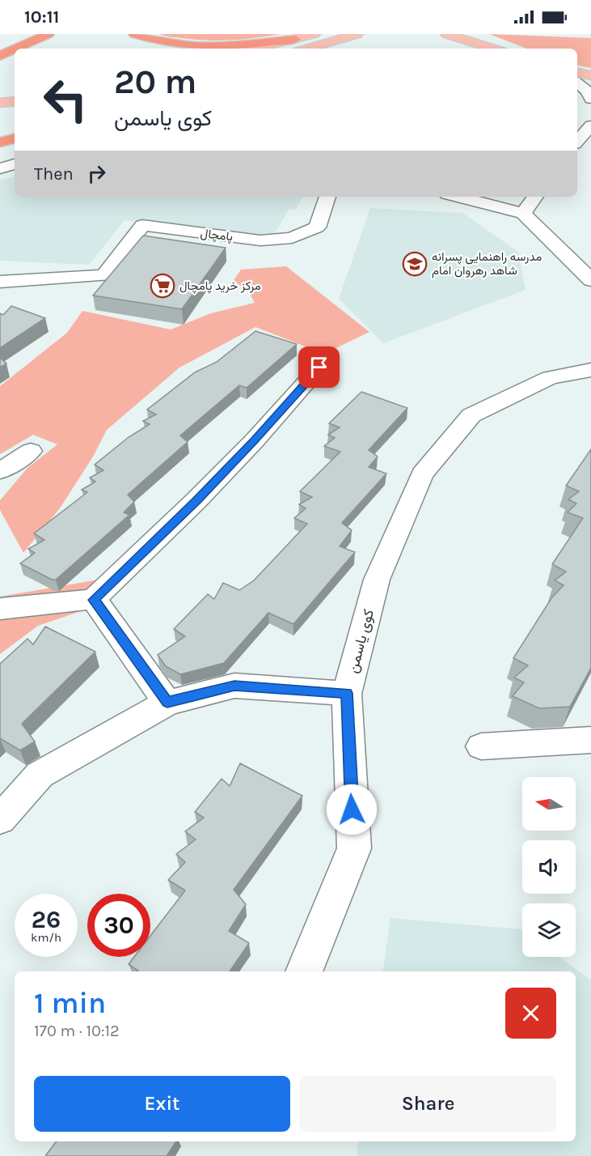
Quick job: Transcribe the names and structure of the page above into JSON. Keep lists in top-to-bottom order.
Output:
{
  "streets": {
    "street": ["پامچال", "کوی یاسمن"]
  },
  "places": {
    "school or university": ["مدرسه راهنمایی پسرانه شاهد رهروان امام"],
    "supermarket": ["مرکز خرید پامچال"]
  },
  "north": "left",
  "page": {
    "status": "10:11",
    "turn": ["20 m", "کوی یاسمن"],
    "then": "Then",
    "speed": "26 km/h",
    "limit": "30",
    "heading": ["1 min", "170 m · 10:12"],
    "buttons": ["Exit", "Share"]
  }
}
